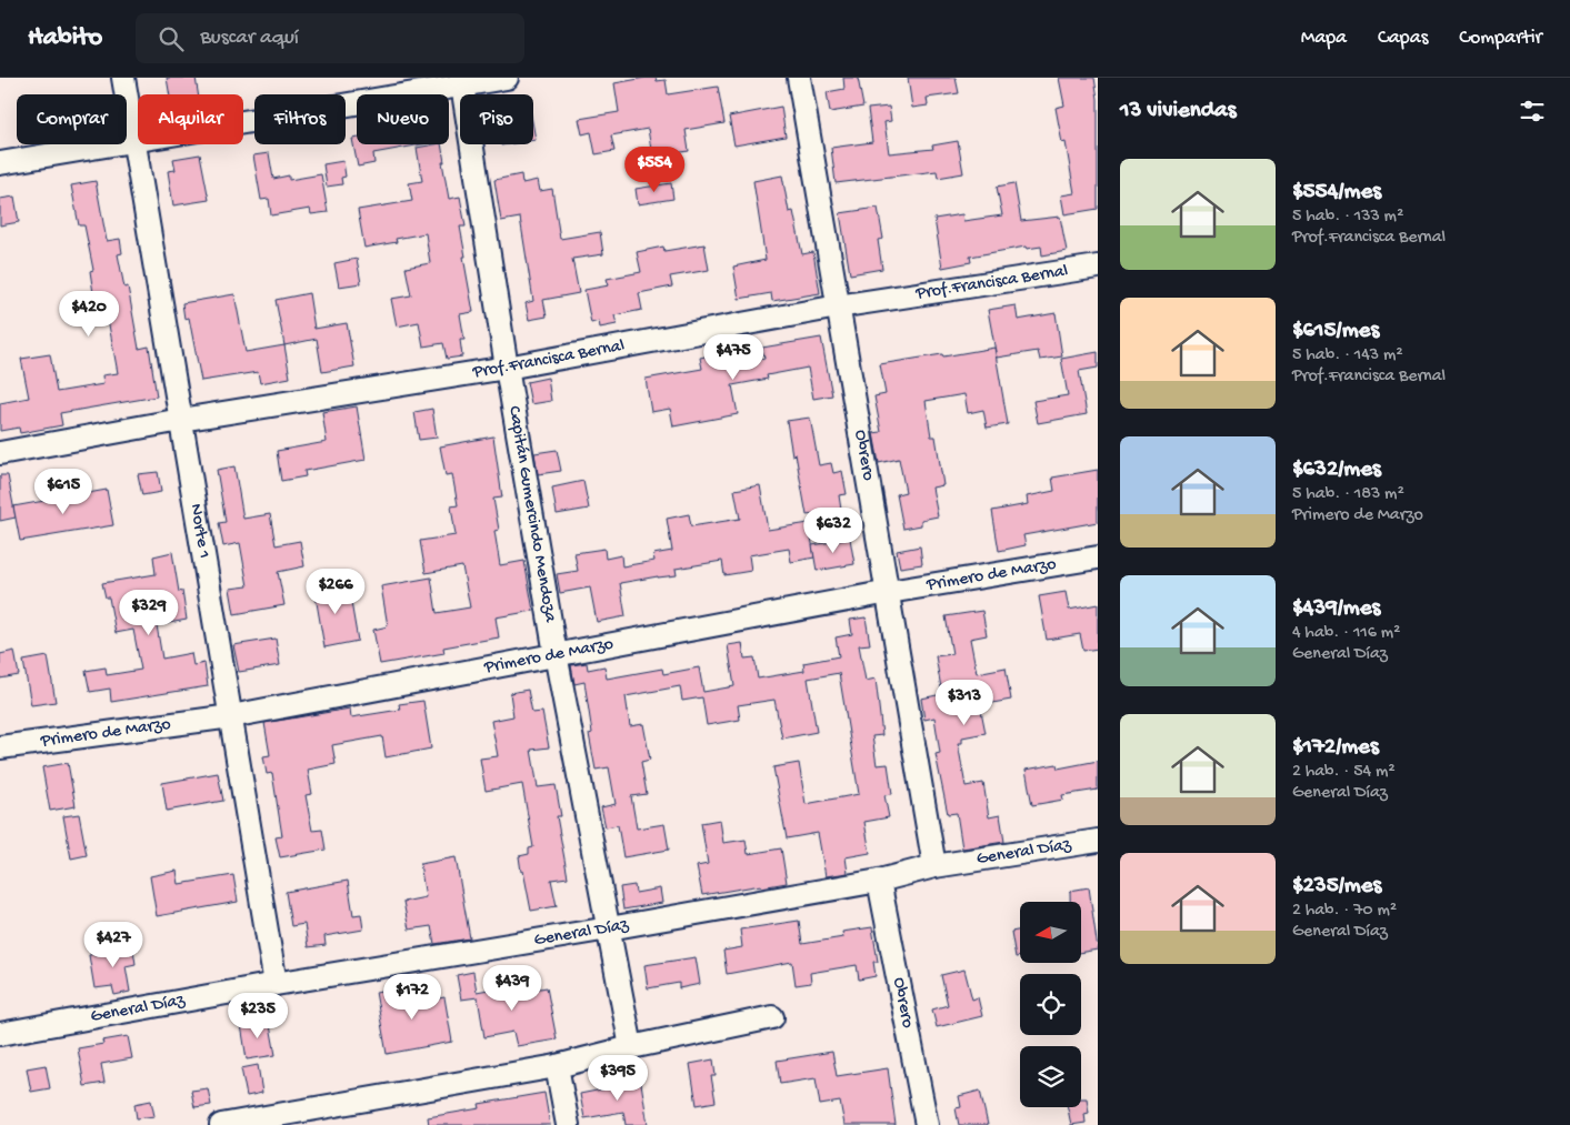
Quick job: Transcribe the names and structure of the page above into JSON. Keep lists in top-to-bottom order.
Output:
{
  "streets": {
    "street": [
      "Prof.Francisca Bernal",
      "Obrero",
      "Capitán Gumercindo Mendoza",
      "Norte 1",
      "Primero de Marzo",
      "General Díaz"
    ]
  },
  "crossings": [
    ["Prof.Francisca Bernal", "Obrero"],
    ["Prof.Francisca Bernal", "Capitán Gumercindo Mendoza"],
    ["Prof.Francisca Bernal", "Norte 1"],
    ["Obrero", "Primero de Marzo"],
    ["Obrero", "General Díaz"],
    ["Capitán Gumercindo Mendoza", "Primero de Marzo"],
    ["Capitán Gumercindo Mendoza", "General Díaz"],
    ["Norte 1", "Primero de Marzo"],
    ["Norte 1", "General Díaz"]
  ],
  "north": "left",
  "page": {
    "header": "Habito",
    "search": "Buscar aquí",
    "nav": ["Mapa", "Capas", "Compartir"],
    "heading": "13 viviendas",
    "chip": [
      "Comprar",
      "Alquilar",
      "Filtros",
      "Nuevo",
      "Piso"
    ],
    "list": [
      {
        "name": "$554/mes",
        "note": "5 hab. · 133 m² · Prof.Francisca Bernal"
      },
      {
        "name": "$615/mes",
        "note": "5 hab. · 143 m² · Prof.Francisca Bernal"
      },
      {
        "name": "$632/mes",
        "note": "5 hab. · 183 m² · Primero de Marzo"
      },
      {
        "name": "$439/mes",
        "note": "4 hab. · 116 m² · General Díaz"
      },
      {
        "name": "$172/mes",
        "note": "2 hab. · 54 m² · General Díaz"
      },
      {
        "name": "$235/mes",
        "note": "2 hab. · 70 m² · General Díaz"
      }
    ],
    "price": [
      "$554",
      "$420",
      "$475",
      "$615",
      "$632",
      "$266",
      "$329",
      "$313",
      "$427",
      "$439",
      "$172",
      "$235",
      "$395"
    ]
  }
}
